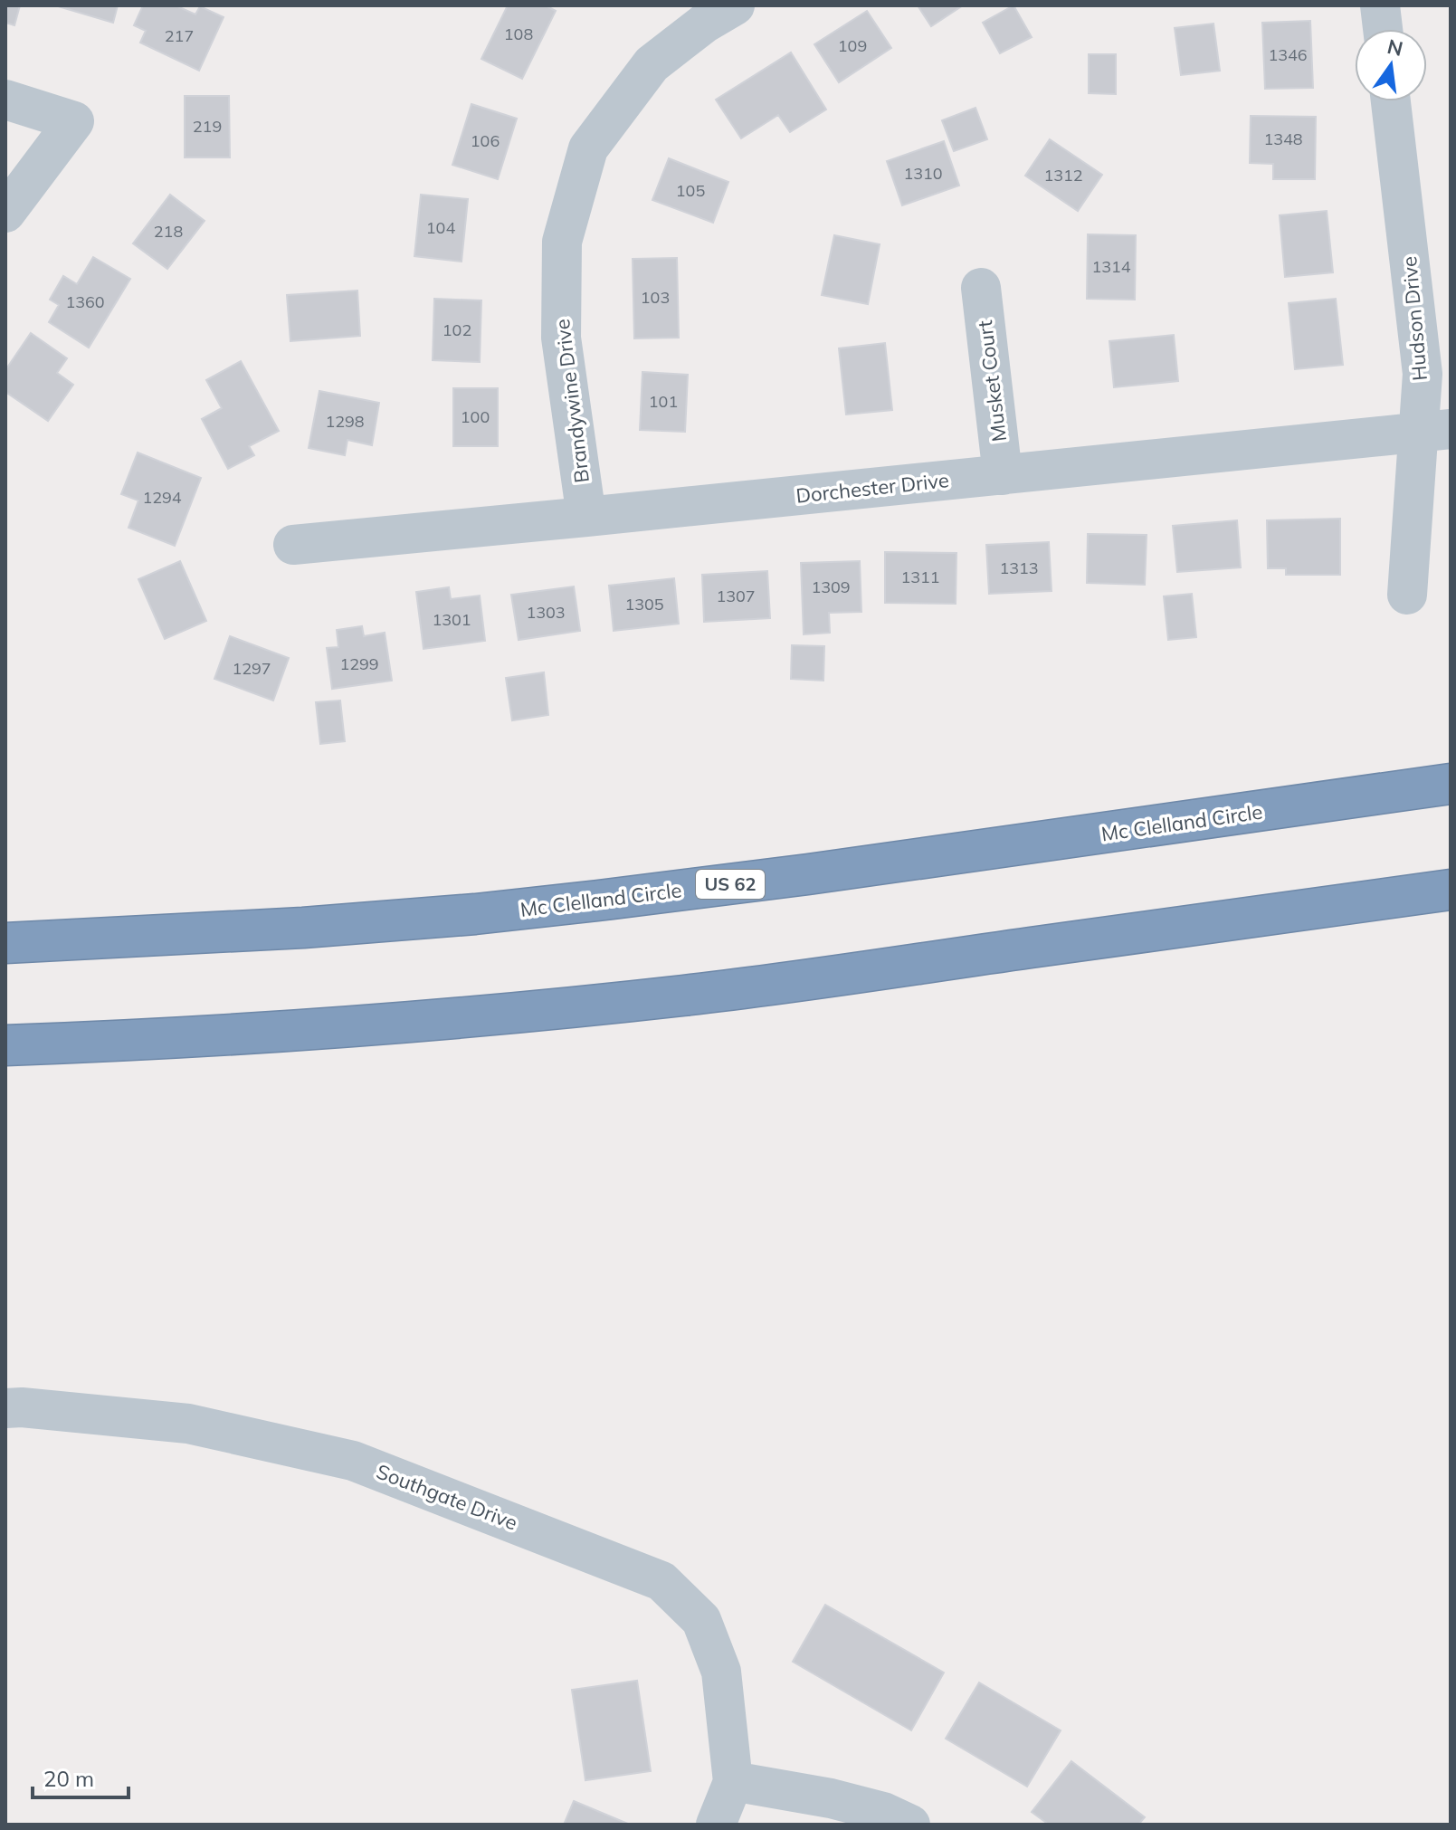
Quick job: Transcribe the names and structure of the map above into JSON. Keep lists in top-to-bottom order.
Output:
{
  "streets": {
    "highway": ["Mc Clelland Circle", "US 62"],
    "street": [
      "Hudson Drive",
      "Musket Court",
      "Brandywine Drive",
      "Dorchester Drive",
      "Southgate Drive"
    ]
  },
  "crossings": [
    ["Hudson Drive", "Dorchester Drive"],
    ["Musket Court", "Dorchester Drive"],
    ["Brandywine Drive", "Dorchester Drive"]
  ],
  "house_numbers": [
    "108",
    "217",
    "109",
    "1346",
    "219",
    "1348",
    "106",
    "1310",
    "1312",
    "105",
    "104",
    "218",
    "1314",
    "103",
    "1360",
    "102",
    "101",
    "100",
    "1298",
    "1294",
    "1313",
    "1311",
    "1309",
    "1307",
    "1305",
    "1303",
    "1301",
    "1299",
    "1297"
  ],
  "scale_bar": "20 m",
  "north": "top"
}
